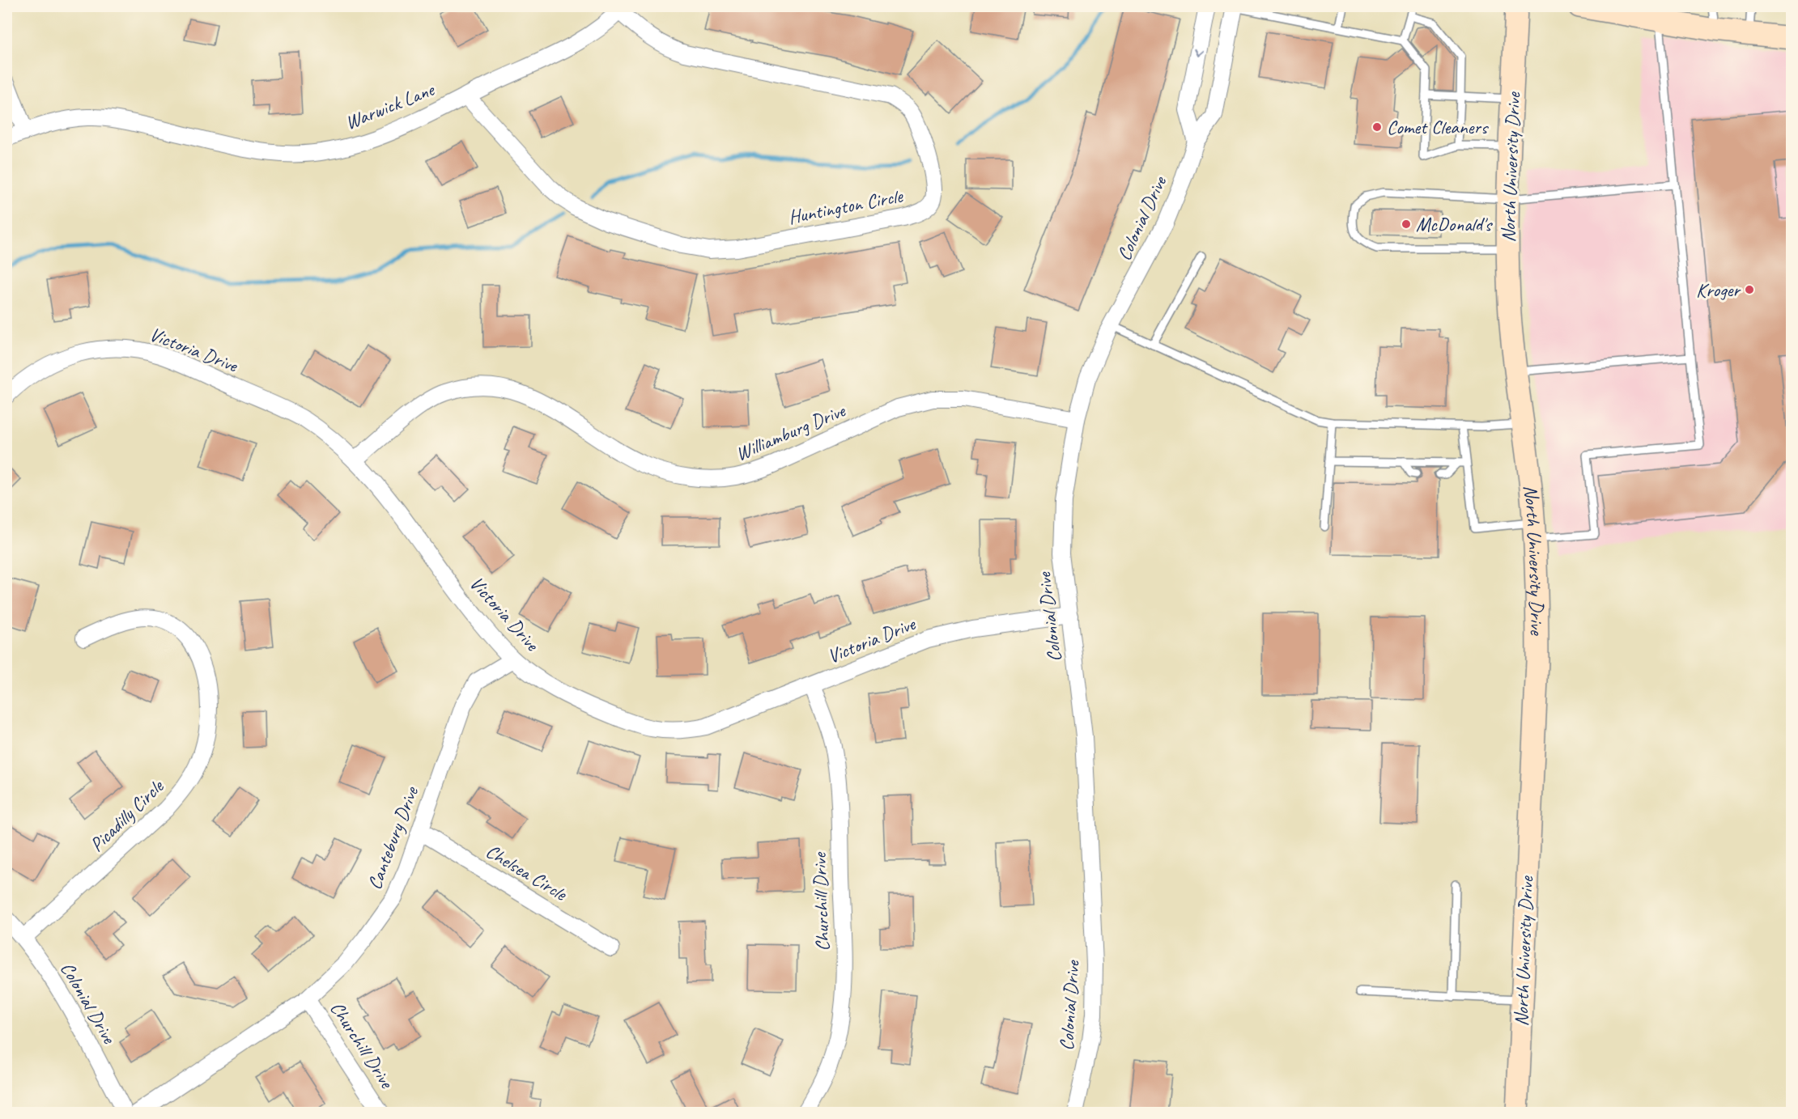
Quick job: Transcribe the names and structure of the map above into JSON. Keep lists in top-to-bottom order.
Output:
{
  "streets": {
    "main road": ["North University Drive"],
    "street": [
      "Warwick Lane",
      "Huntington Circle",
      "Colonial Drive",
      "Victoria Drive",
      "Williamburg Drive",
      "Picadilly Circle",
      "Cantebury Drive",
      "Chelsea Circle",
      "Churchill Drive"
    ]
  },
  "crossings": [
    ["Warwick Lane", "Huntington Circle"],
    ["Colonial Drive", "Victoria Drive"],
    ["Colonial Drive", "Williamburg Drive"],
    ["Colonial Drive", "Picadilly Circle"],
    ["Victoria Drive", "Williamburg Drive"],
    ["Victoria Drive", "Cantebury Drive"],
    ["Victoria Drive", "Churchill Drive"],
    ["Cantebury Drive", "Chelsea Circle"],
    ["Cantebury Drive", "Churchill Drive"]
  ],
  "places": ["Comet Cleaners", "McDonald's", "Kroger"]
}
